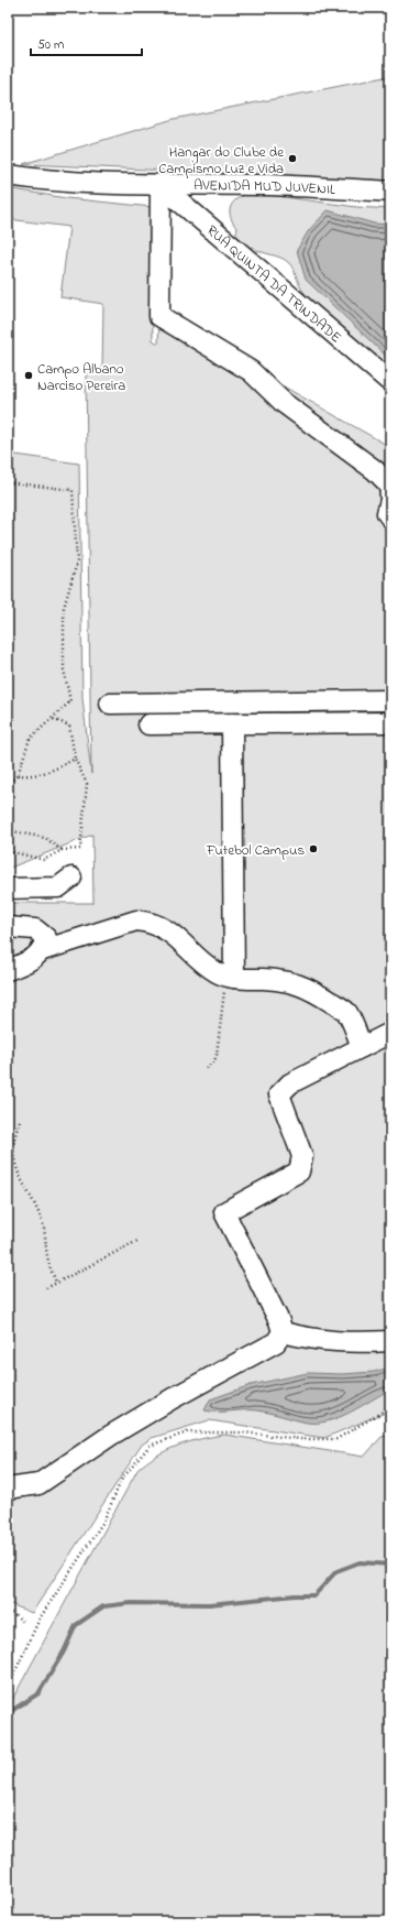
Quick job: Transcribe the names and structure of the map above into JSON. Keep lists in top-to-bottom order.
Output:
{
  "streets": {
    "street": ["AVENIDA MUD JUVENIL", "RUA QUINTA DA TRINDADE"]
  },
  "crossings": [
    ["AVENIDA MUD JUVENIL", "RUA QUINTA DA TRINDADE"]
  ],
  "places": ["Hangar do Clube de Campismo Luz e Vida", "Campo Albano Narciso Pereira", "Futebol Campus"],
  "scale_bar": "50 m"
}
